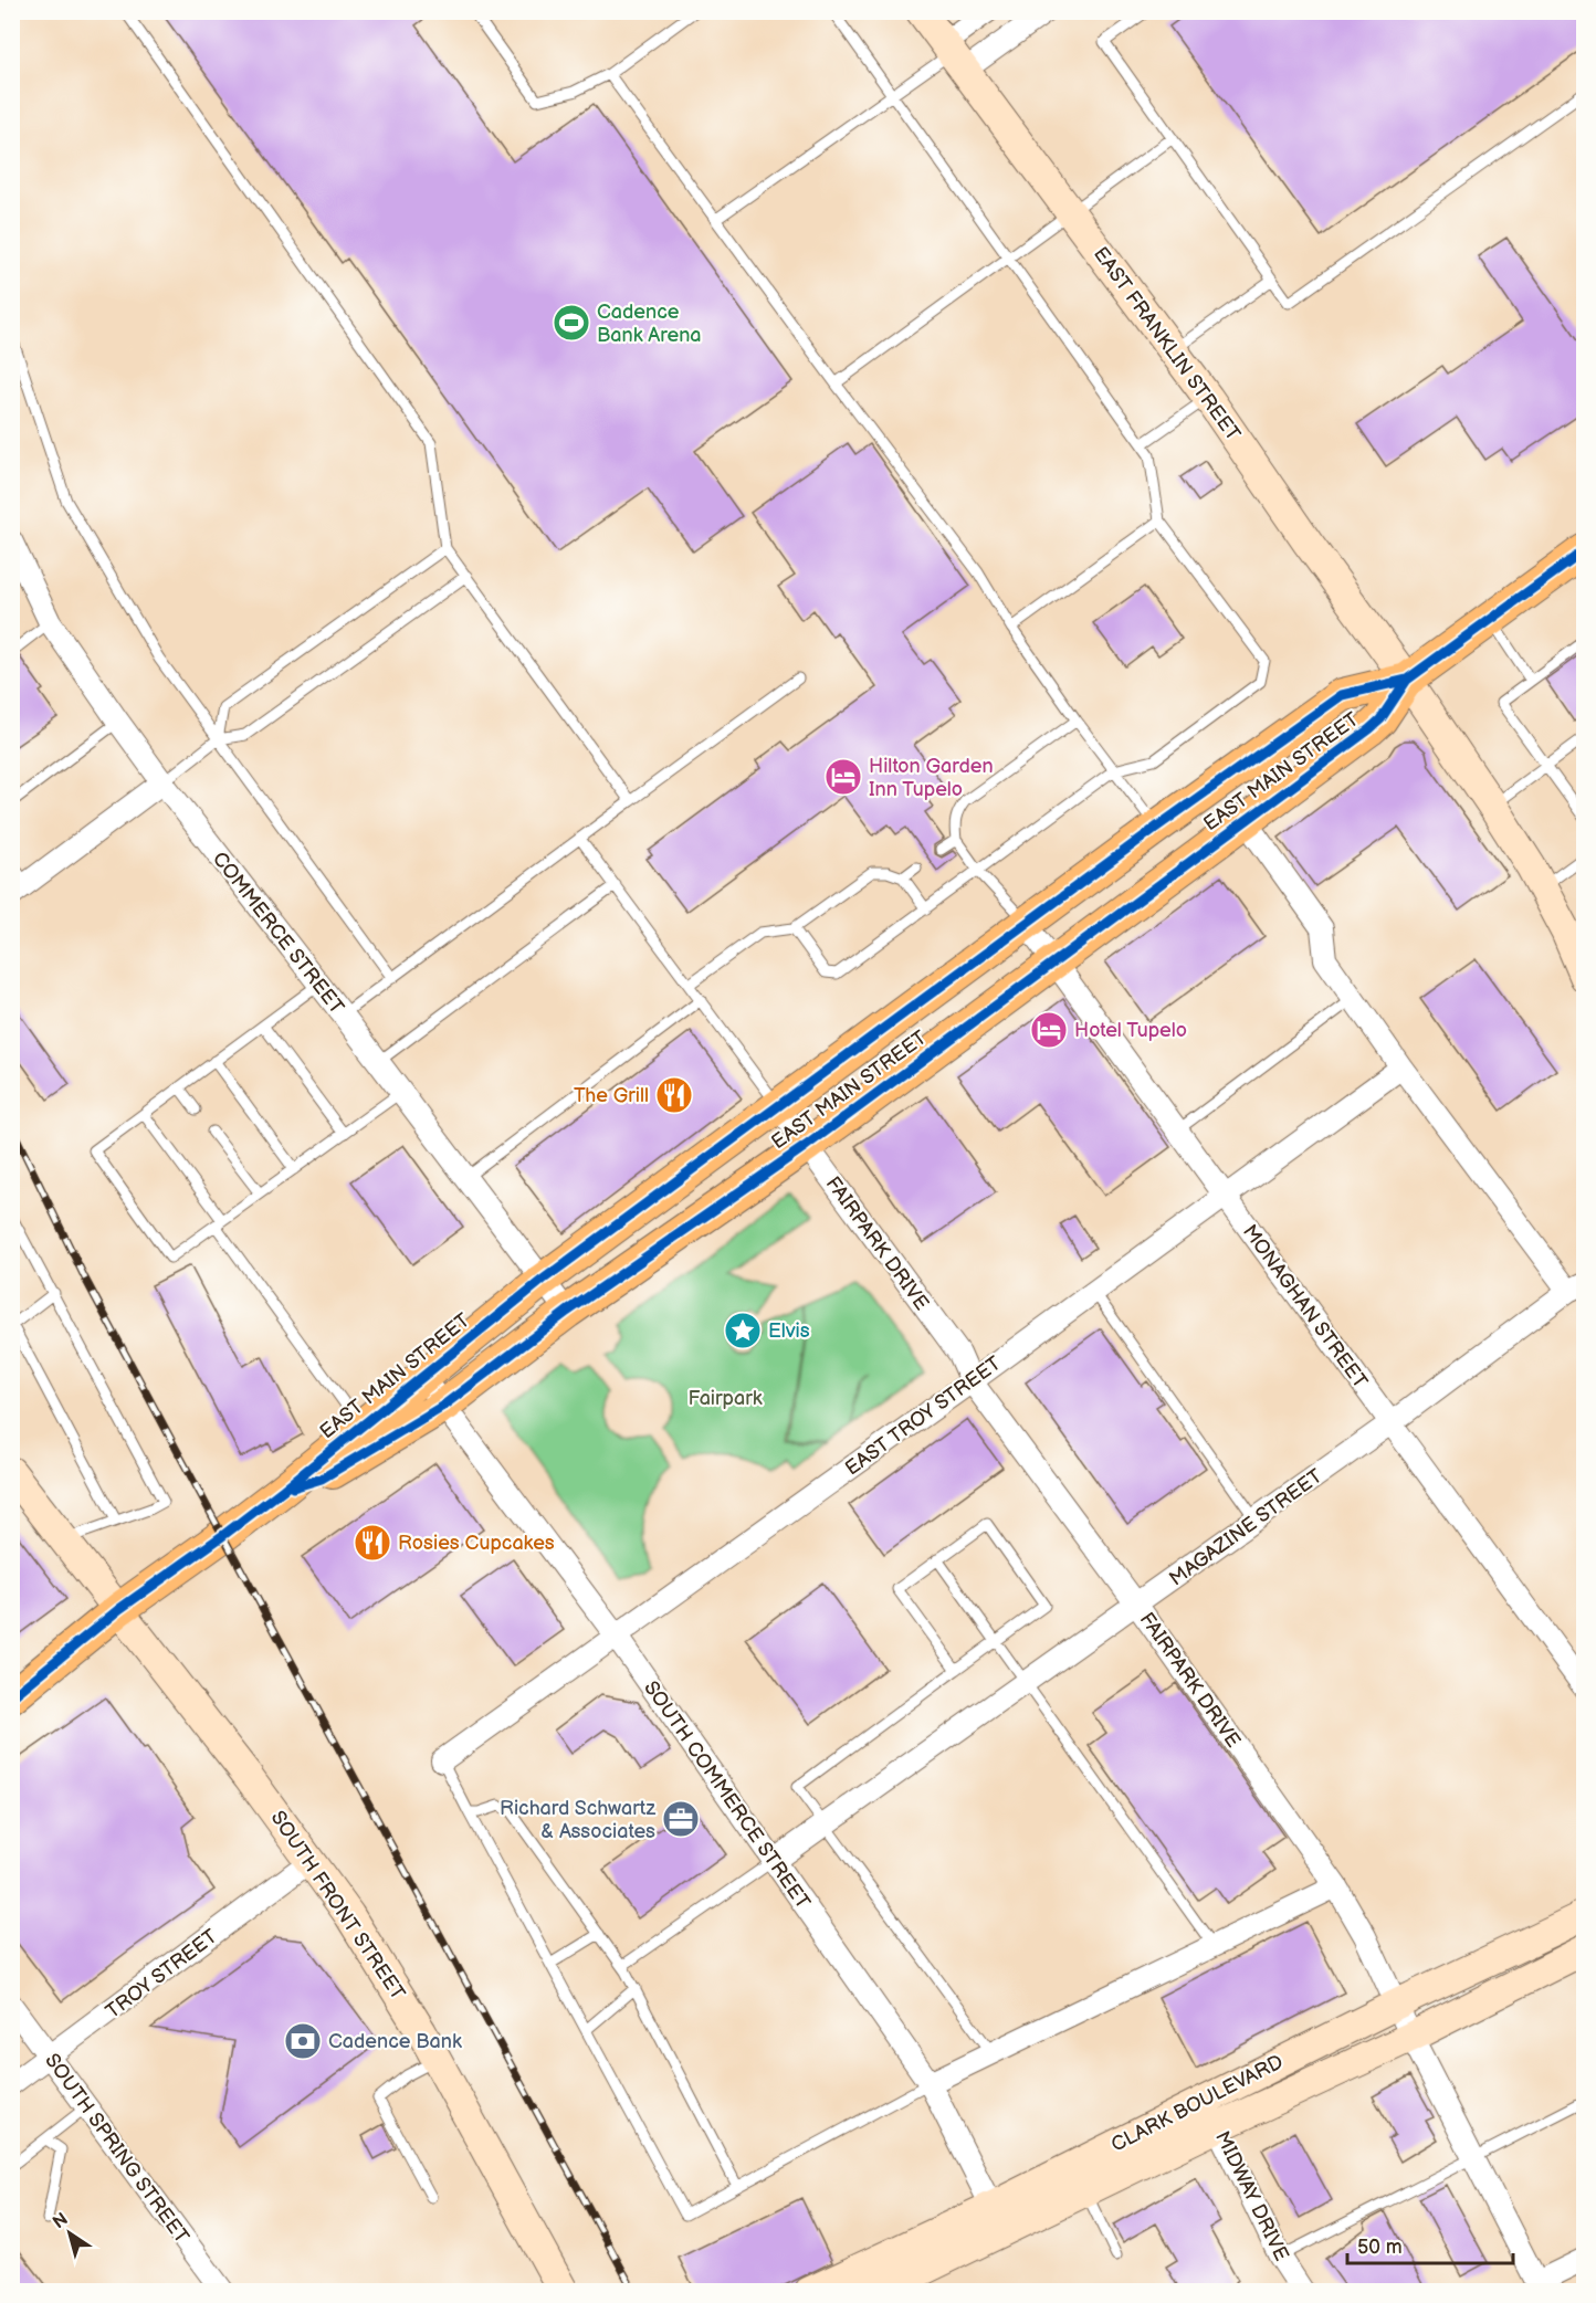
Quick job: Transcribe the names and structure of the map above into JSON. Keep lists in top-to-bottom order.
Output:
{
  "streets": {
    "main road": ["EAST MAIN STREET"],
    "street": [
      "EAST FRANKLIN STREET",
      "COMMERCE STREET",
      "FAIRPARK DRIVE",
      "MONAGHAN STREET",
      "EAST TROY STREET",
      "MAGAZINE STREET",
      "SOUTH COMMERCE STREET",
      "SOUTH FRONT STREET",
      "TROY STREET",
      "CLARK BOULEVARD",
      "SOUTH SPRING STREET",
      "MIDWAY DRIVE"
    ]
  },
  "crossings": [
    ["EAST FRANKLIN STREET", "EAST MAIN STREET"],
    ["EAST MAIN STREET", "COMMERCE STREET"],
    ["EAST MAIN STREET", "FAIRPARK DRIVE"],
    ["EAST MAIN STREET", "MONAGHAN STREET"],
    ["EAST MAIN STREET", "SOUTH COMMERCE STREET"],
    ["EAST MAIN STREET", "SOUTH FRONT STREET"],
    ["FAIRPARK DRIVE", "EAST TROY STREET"],
    ["FAIRPARK DRIVE", "MAGAZINE STREET"],
    ["FAIRPARK DRIVE", "CLARK BOULEVARD"],
    ["MONAGHAN STREET", "EAST TROY STREET"],
    ["MONAGHAN STREET", "MAGAZINE STREET"],
    ["EAST TROY STREET", "SOUTH COMMERCE STREET"],
    ["MAGAZINE STREET", "SOUTH COMMERCE STREET"],
    ["SOUTH COMMERCE STREET", "CLARK BOULEVARD"],
    ["SOUTH FRONT STREET", "TROY STREET"],
    ["TROY STREET", "SOUTH SPRING STREET"],
    ["CLARK BOULEVARD", "MIDWAY DRIVE"]
  ],
  "parks": ["Fairpark"],
  "places": {
    "sports": ["Cadence Bank Arena"],
    "hotel": ["Hilton Garden Inn Tupelo", "Hotel Tupelo"],
    "restaurant": ["The Grill", "Rosies Cupcakes"],
    "place": ["Elvis"],
    "office": ["Richard Schwartz & Associates"],
    "bank": ["Cadence Bank"]
  },
  "scale_bar": "50 m",
  "north": "top left"
}
